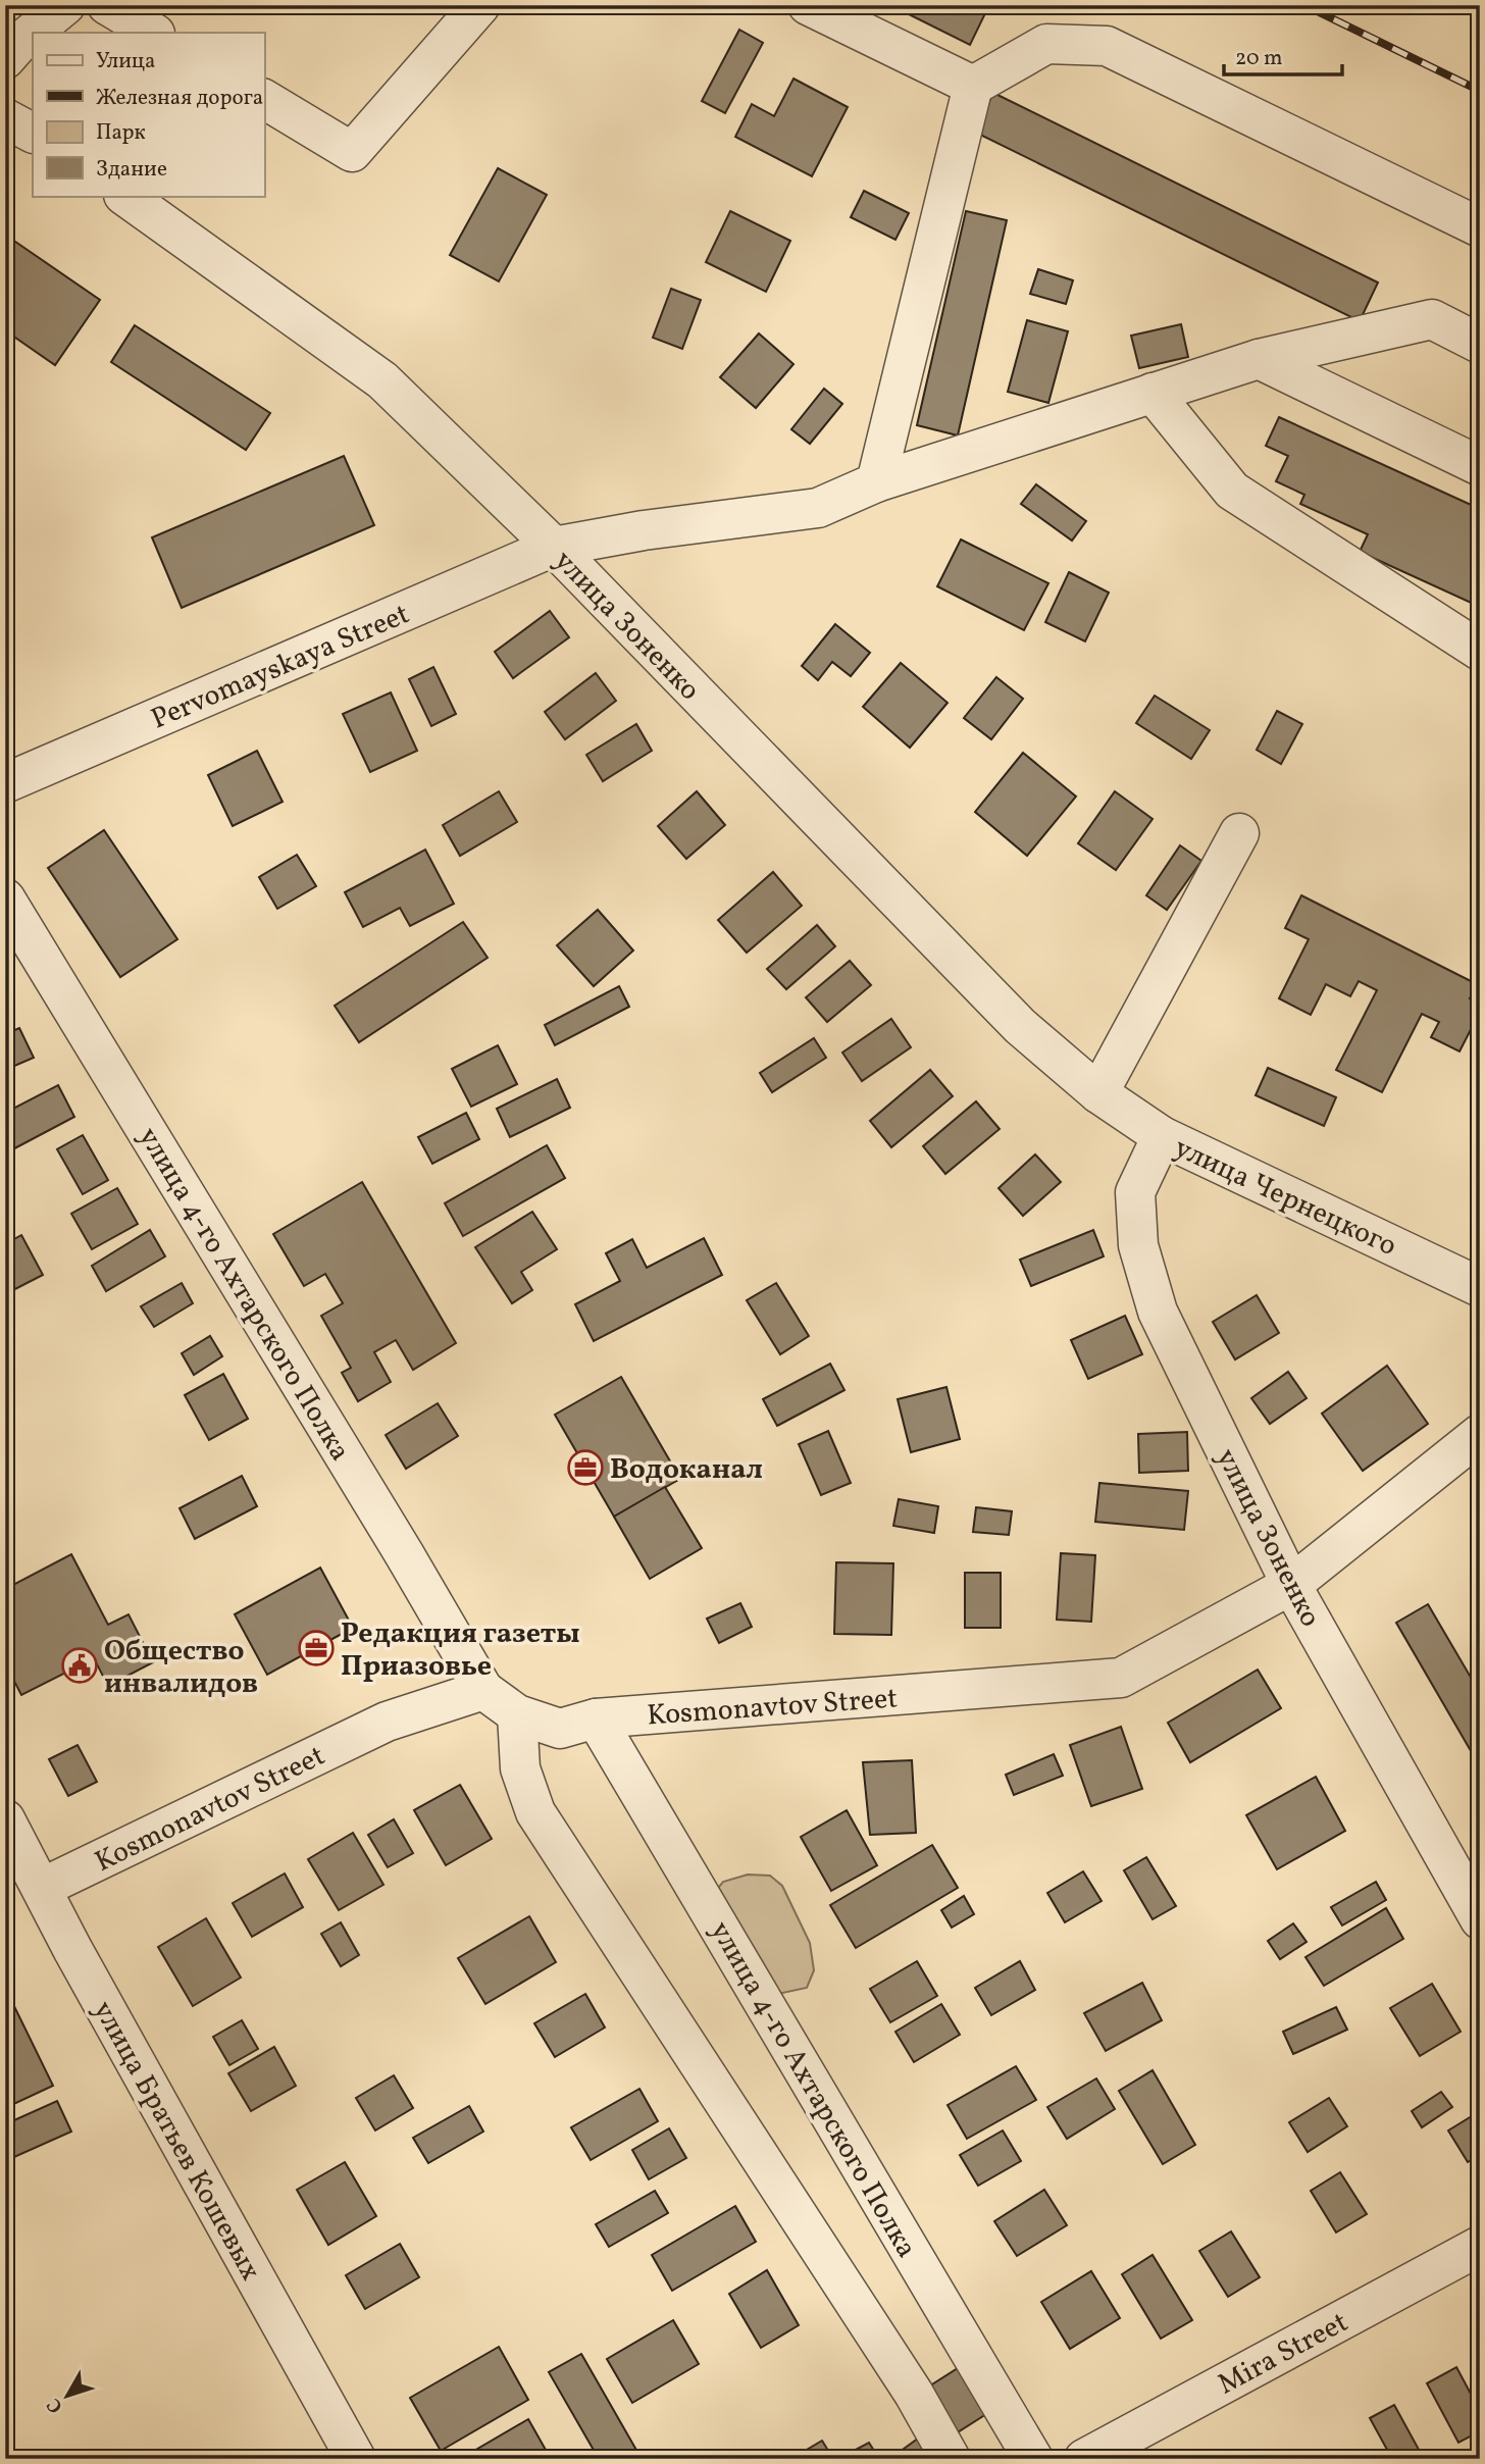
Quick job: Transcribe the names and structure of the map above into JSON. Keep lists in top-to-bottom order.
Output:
{
  "streets": {
    "street": [
      "улица Зоненко",
      "Pervomayskaya Street",
      "улица Чернецкого",
      "улица 4-го Ахтарского Полка",
      "Kosmonavtov Street",
      "улица Братьев Кошевых",
      "Mira Street"
    ]
  },
  "crossings": [
    ["улица Зоненко", "Pervomayskaya Street"],
    ["улица Зоненко", "улица Чернецкого"],
    ["улица Зоненко", "Kosmonavtov Street"],
    ["улица 4-го Ахтарского Полка", "Kosmonavtov Street"],
    ["Kosmonavtov Street", "улица Братьев Кошевых"]
  ],
  "places": {
    "office": ["Водоканал", "Редакция газеты Приазовье"],
    "public building": ["Общество инвалидов"]
  },
  "legend": [
    "Улица",
    "Железная дорога",
    "Парк",
    "Здание"
  ],
  "scale_bar": "20 m",
  "north": "bottom left"
}
